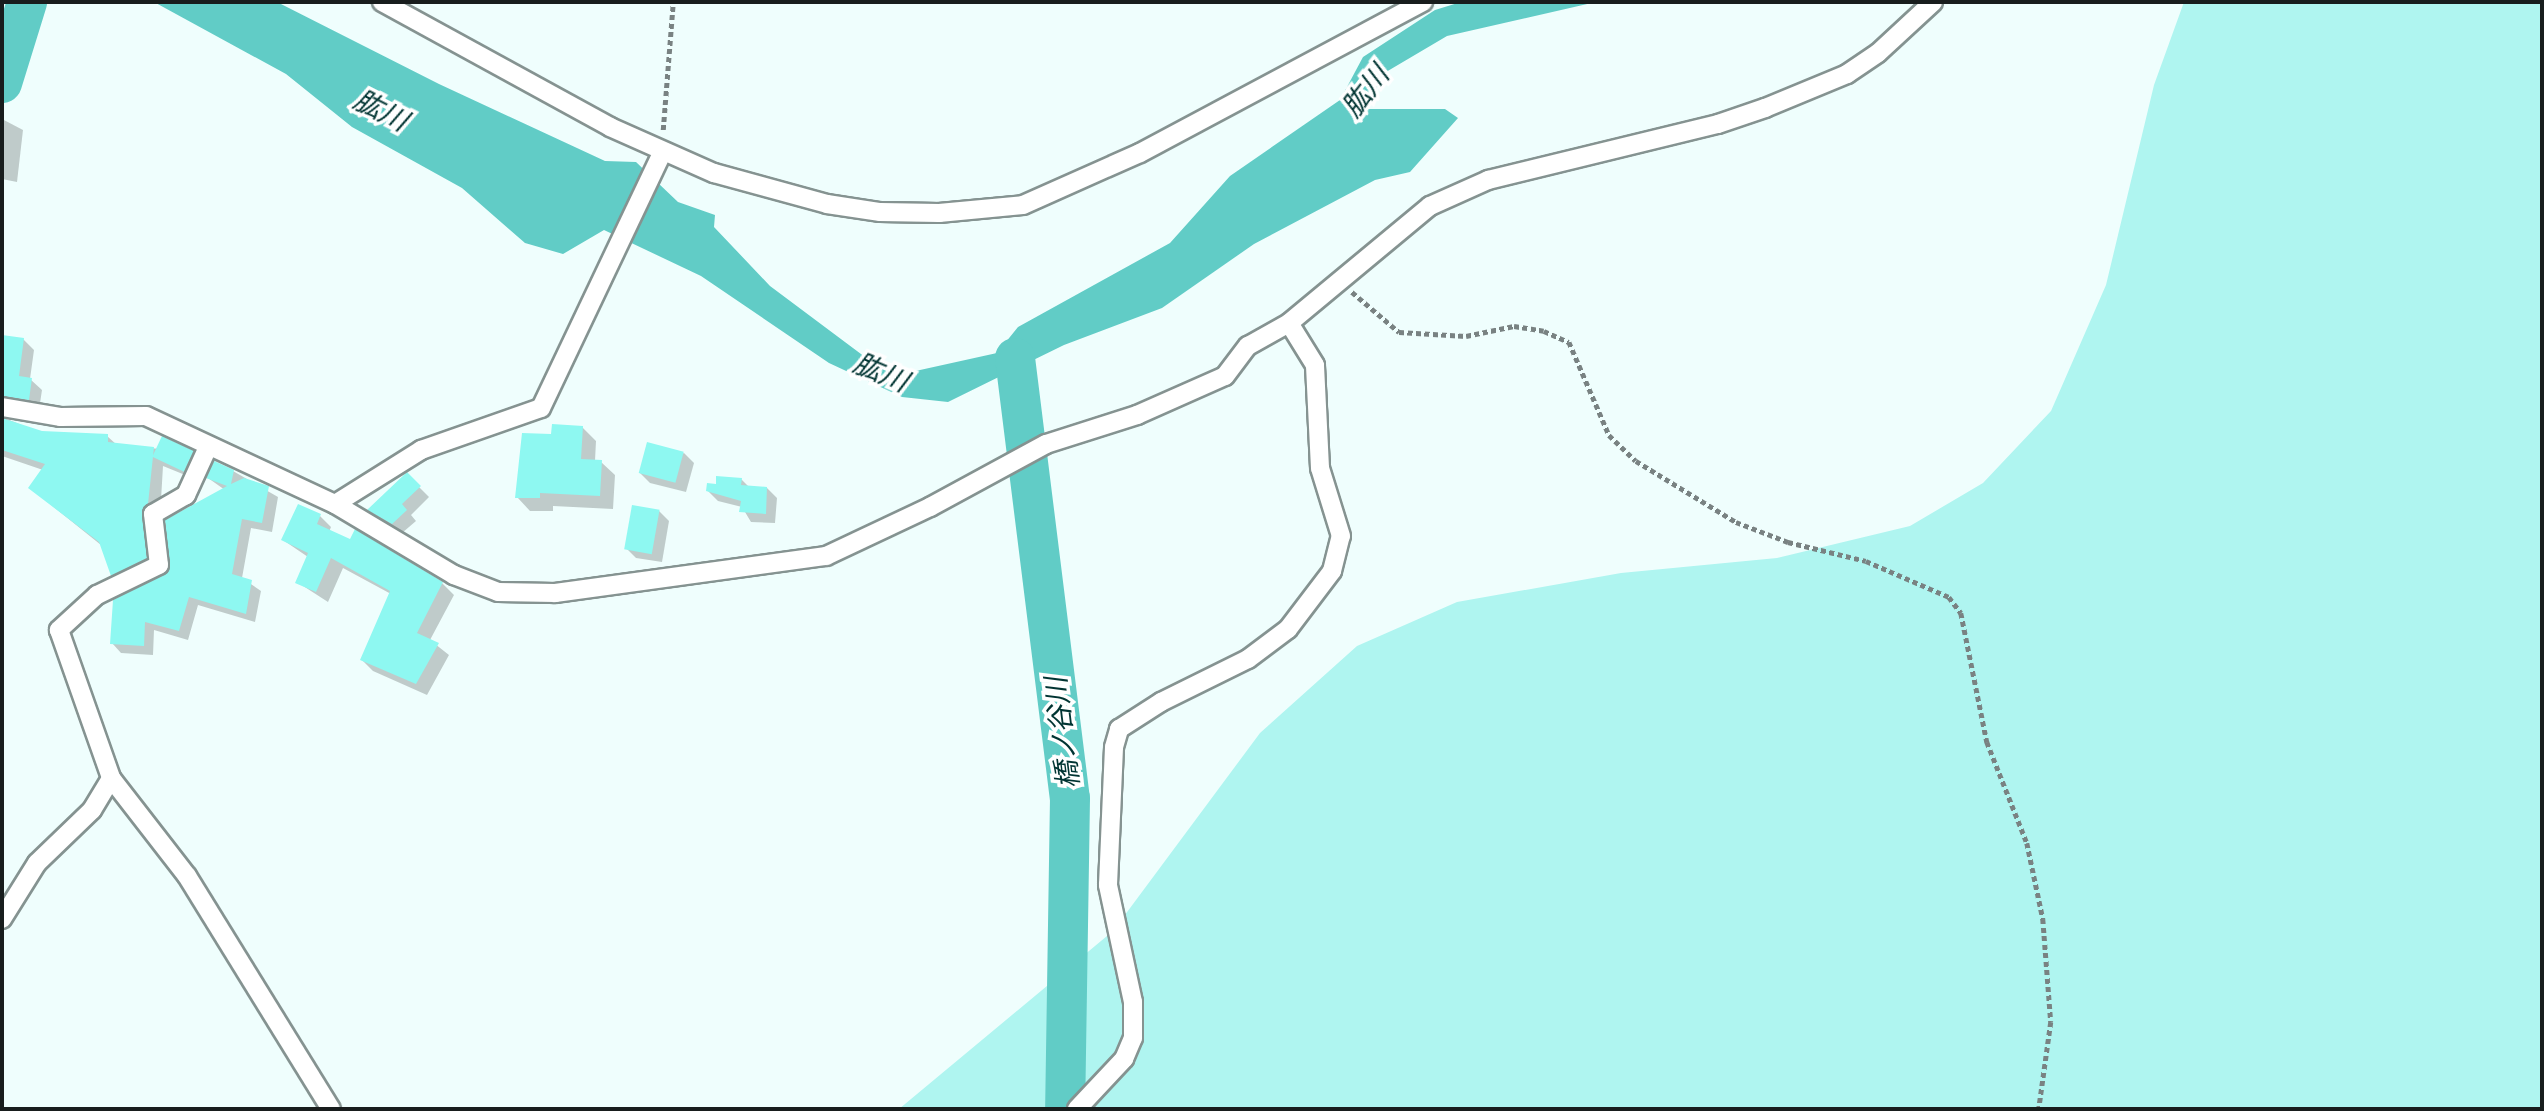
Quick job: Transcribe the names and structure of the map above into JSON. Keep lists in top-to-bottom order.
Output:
{
  "water": ["肱川", "橋ノ谷川"]
}
